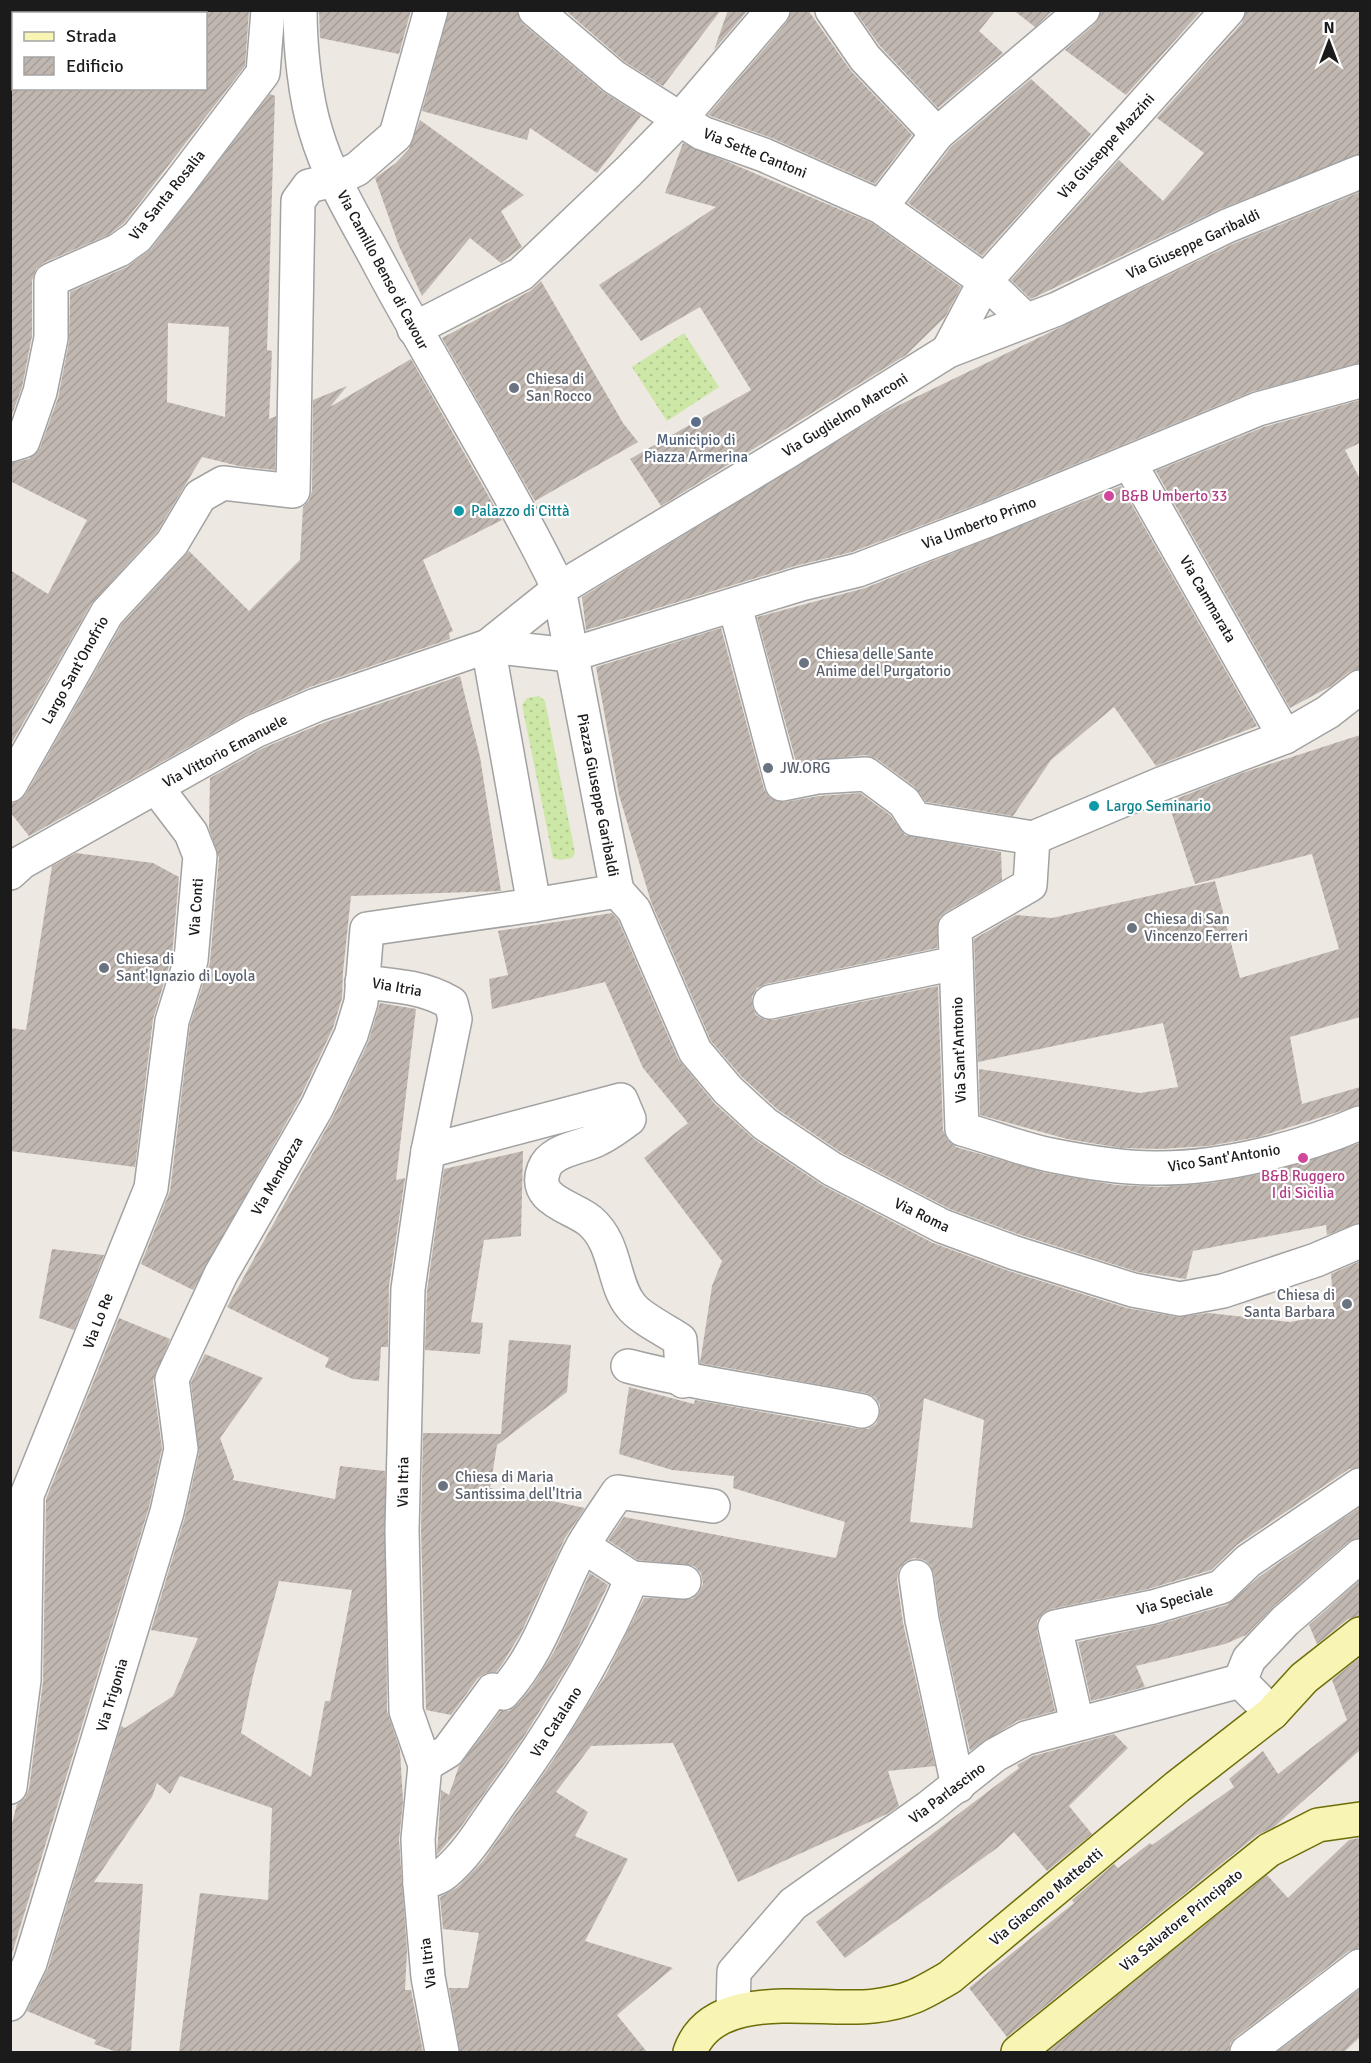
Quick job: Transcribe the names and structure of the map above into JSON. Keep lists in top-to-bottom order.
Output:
{
  "streets": {
    "main road": ["Via Giacomo Matteotti", "Via Salvatore Principato"],
    "street": [
      "Via Giuseppe Mazzini",
      "Via Sette Cantoni",
      "Via Santa Rosalia",
      "Via Giuseppe Garibaldi",
      "Via Camillo Benso di Cavour",
      "Via Guglielmo Marconi",
      "Via Umberto Primo",
      "Via Cammarata",
      "Largo Sant'Onofrio",
      "Via Vittorio Emanuele",
      "Piazza Giuseppe Garibaldi",
      "Via Conti",
      "Via Itria",
      "Via Sant'Antonio",
      "Vico Sant'Antonio",
      "Via Mendozza",
      "Via Roma",
      "Via Lo Re",
      "Via Speciale",
      "Via Trigonia",
      "Via Catalano",
      "Via Parlascino"
    ]
  },
  "crossings": [
    ["Via Giuseppe Mazzini", "Via Sette Cantoni"],
    ["Via Giuseppe Mazzini", "Via Guglielmo Marconi"],
    ["Via Sette Cantoni", "Via Giuseppe Garibaldi"],
    ["Via Sette Cantoni", "Via Guglielmo Marconi"],
    ["Via Giuseppe Garibaldi", "Via Guglielmo Marconi"],
    ["Via Camillo Benso di Cavour", "Via Guglielmo Marconi"],
    ["Via Camillo Benso di Cavour", "Largo Sant'Onofrio"],
    ["Via Camillo Benso di Cavour", "Piazza Giuseppe Garibaldi"],
    ["Via Guglielmo Marconi", "Piazza Giuseppe Garibaldi"],
    ["Via Umberto Primo", "Via Cammarata"],
    ["Via Umberto Primo", "Piazza Giuseppe Garibaldi"],
    ["Via Vittorio Emanuele", "Via Conti"],
    ["Piazza Giuseppe Garibaldi", "Via Itria"],
    ["Piazza Giuseppe Garibaldi", "Via Mendozza"],
    ["Piazza Giuseppe Garibaldi", "Via Roma"],
    ["Via Conti", "Via Lo Re"],
    ["Via Itria", "Via Mendozza"],
    ["Via Itria", "Via Catalano"],
    ["Via Sant'Antonio", "Vico Sant'Antonio"],
    ["Via Mendozza", "Via Trigonia"],
    ["Via Speciale", "Via Parlascino"],
    ["Via Parlascino", "Via Giacomo Matteotti"]
  ],
  "places": [
    "Chiesa di San Rocco",
    "Municipio di Piazza Armerina",
    "B&B Umberto 33",
    "Palazzo di Città",
    "Chiesa delle Sante Anime del Purgatorio",
    "JW.ORG",
    "Largo Seminario",
    "Chiesa di San Vincenzo Ferreri",
    "Chiesa di Sant'Ignazio di Loyola",
    "B&B Ruggero I di Sicilia",
    "Chiesa di Santa Barbara",
    "Chiesa di Maria Santissima dell'Itria"
  ],
  "legend": ["Strada", "Edificio"],
  "north": "top"
}
